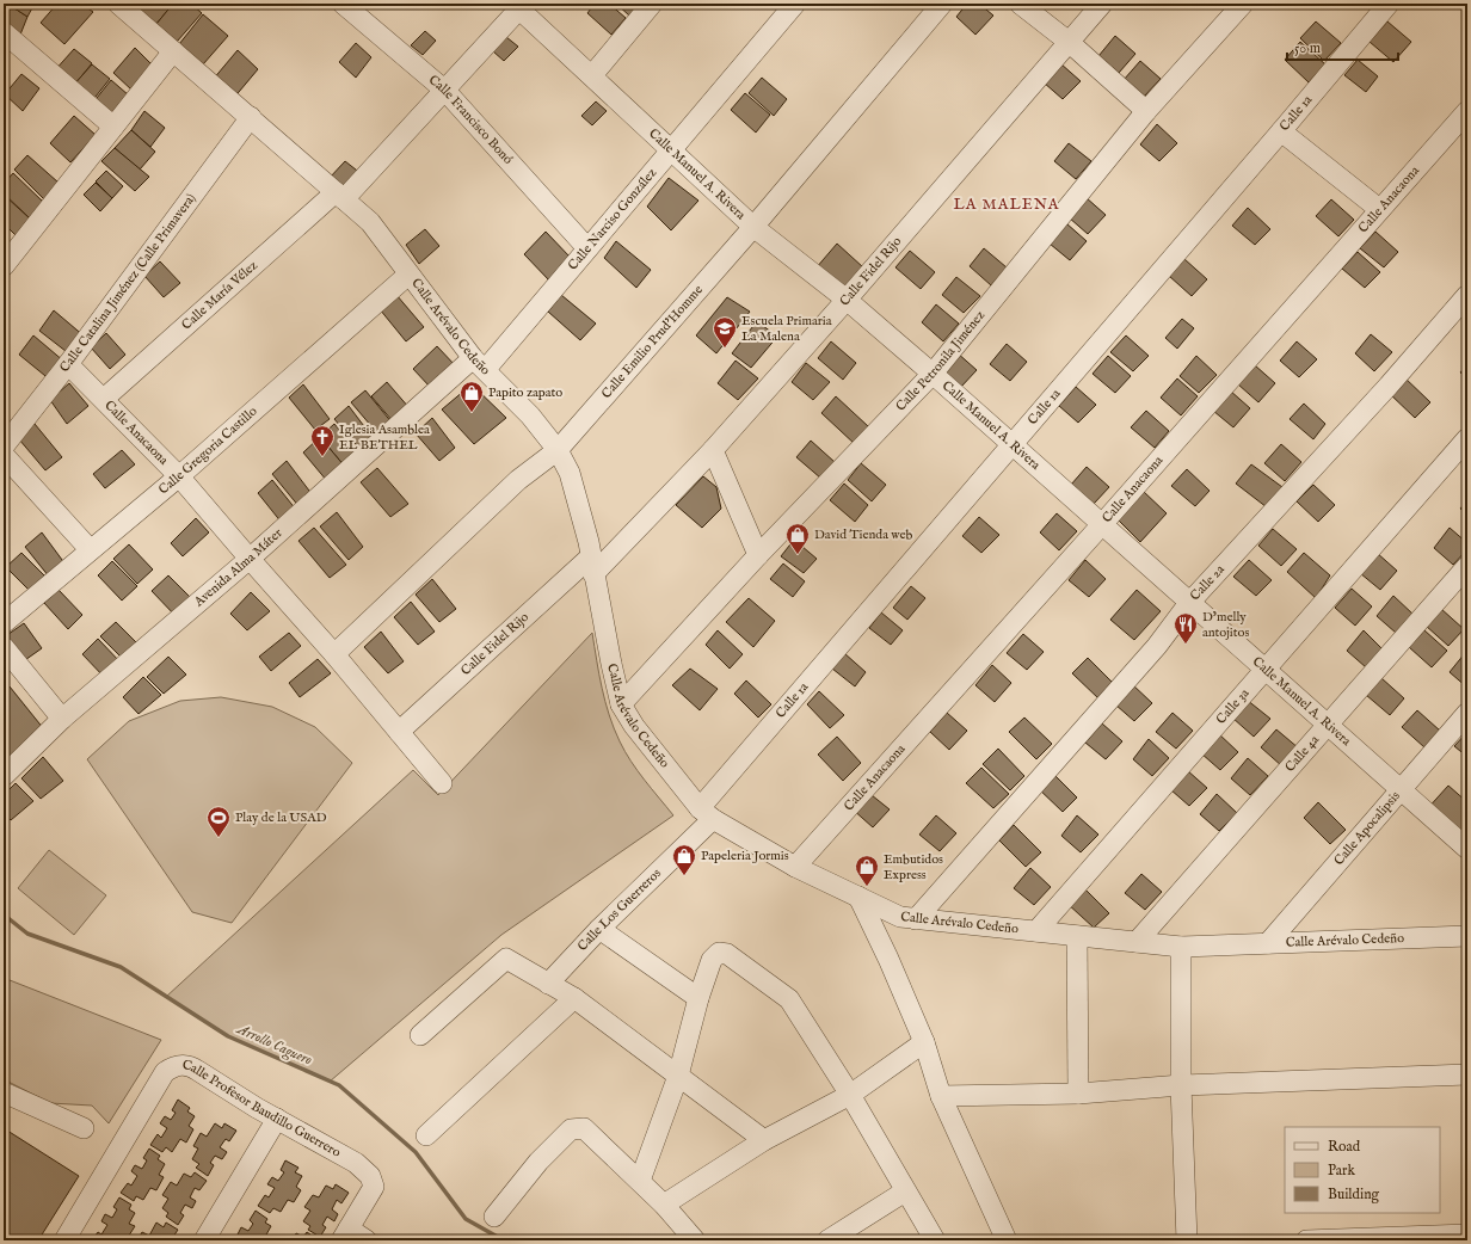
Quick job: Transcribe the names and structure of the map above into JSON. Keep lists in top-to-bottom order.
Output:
{
  "streets": {
    "street": [
      "Calle 1a",
      "Calle Francisco Bonó",
      "Calle Manuel A. Rivera",
      "Calle Anacaona",
      "Calle Narciso González",
      "Calle Fidel Rijo",
      "Calle Catalina Jiménez (Calle Primavera)",
      "Calle María Vélez",
      "Calle Arévalo Cedeño",
      "Calle Emilio Prud'Homme",
      "Calle Petronila Jiménez",
      "Calle Gregoria Castillo",
      "Avenida Alma Máter",
      "Calle 2a",
      "Calle 3a",
      "Calle 4a",
      "Calle Apocalipsis",
      "Calle Los Guerreros",
      "Calle Profesor Baudillo Guerrero"
    ]
  },
  "crossings": [
    ["Calle 1a", "Calle Manuel A. Rivera"],
    ["Calle 1a", "Calle Arévalo Cedeño"],
    ["Calle 1a", "Calle Los Guerreros"],
    ["Calle Francisco Bonó", "Calle Narciso González"],
    ["Calle Francisco Bonó", "Calle María Vélez"],
    ["Calle Manuel A. Rivera", "Calle Anacaona"],
    ["Calle Manuel A. Rivera", "Calle Narciso González"],
    ["Calle Manuel A. Rivera", "Calle Fidel Rijo"],
    ["Calle Manuel A. Rivera", "Calle María Vélez"],
    ["Calle Manuel A. Rivera", "Calle Emilio Prud'Homme"],
    ["Calle Manuel A. Rivera", "Calle Petronila Jiménez"],
    ["Calle Manuel A. Rivera", "Calle 2a"],
    ["Calle Manuel A. Rivera", "Calle 3a"],
    ["Calle Manuel A. Rivera", "Calle 4a"],
    ["Calle Manuel A. Rivera", "Calle Apocalipsis"],
    ["Calle Anacaona", "Calle Fidel Rijo"],
    ["Calle Anacaona", "Calle Catalina Jiménez (Calle Primavera)"],
    ["Calle Anacaona", "Calle María Vélez"],
    ["Calle Anacaona", "Calle Arévalo Cedeño"],
    ["Calle Anacaona", "Calle Emilio Prud'Homme"],
    ["Calle Anacaona", "Calle Gregoria Castillo"],
    ["Calle Anacaona", "Avenida Alma Máter"],
    ["Calle Narciso González", "Calle Arévalo Cedeño"],
    ["Calle Narciso González", "Avenida Alma Máter"],
    ["Calle Fidel Rijo", "Calle Arévalo Cedeño"],
    ["Calle Catalina Jiménez (Calle Primavera)", "Calle Arévalo Cedeño"],
    ["Calle María Vélez", "Calle Arévalo Cedeño"],
    ["Calle Arévalo Cedeño", "Calle Emilio Prud'Homme"],
    ["Calle Arévalo Cedeño", "Calle Petronila Jiménez"],
    ["Calle Arévalo Cedeño", "Calle Gregoria Castillo"],
    ["Calle Arévalo Cedeño", "Avenida Alma Máter"],
    ["Calle Arévalo Cedeño", "Calle 2a"],
    ["Calle Arévalo Cedeño", "Calle 3a"],
    ["Calle Arévalo Cedeño", "Calle 4a"],
    ["Calle Arévalo Cedeño", "Calle Apocalipsis"],
    ["Calle Arévalo Cedeño", "Calle Los Guerreros"]
  ],
  "districts": ["LA MALENA"],
  "water": ["Arrollo Caguero"],
  "places": {
    "school or university": ["Escuela Primaria La Malena"],
    "shop": [
      "Papito zapato",
      "David Tienda web",
      "Papeleria Jormis",
      "Embutidos Express"
    ],
    "church": ["Iglesia Asamblea EL BETHEL"],
    "restaurant": ["D’melly antojitos"],
    "sports": ["Play de la USAD"]
  },
  "legend": ["Road", "Park", "Building"],
  "scale_bar": "50 m"
}
